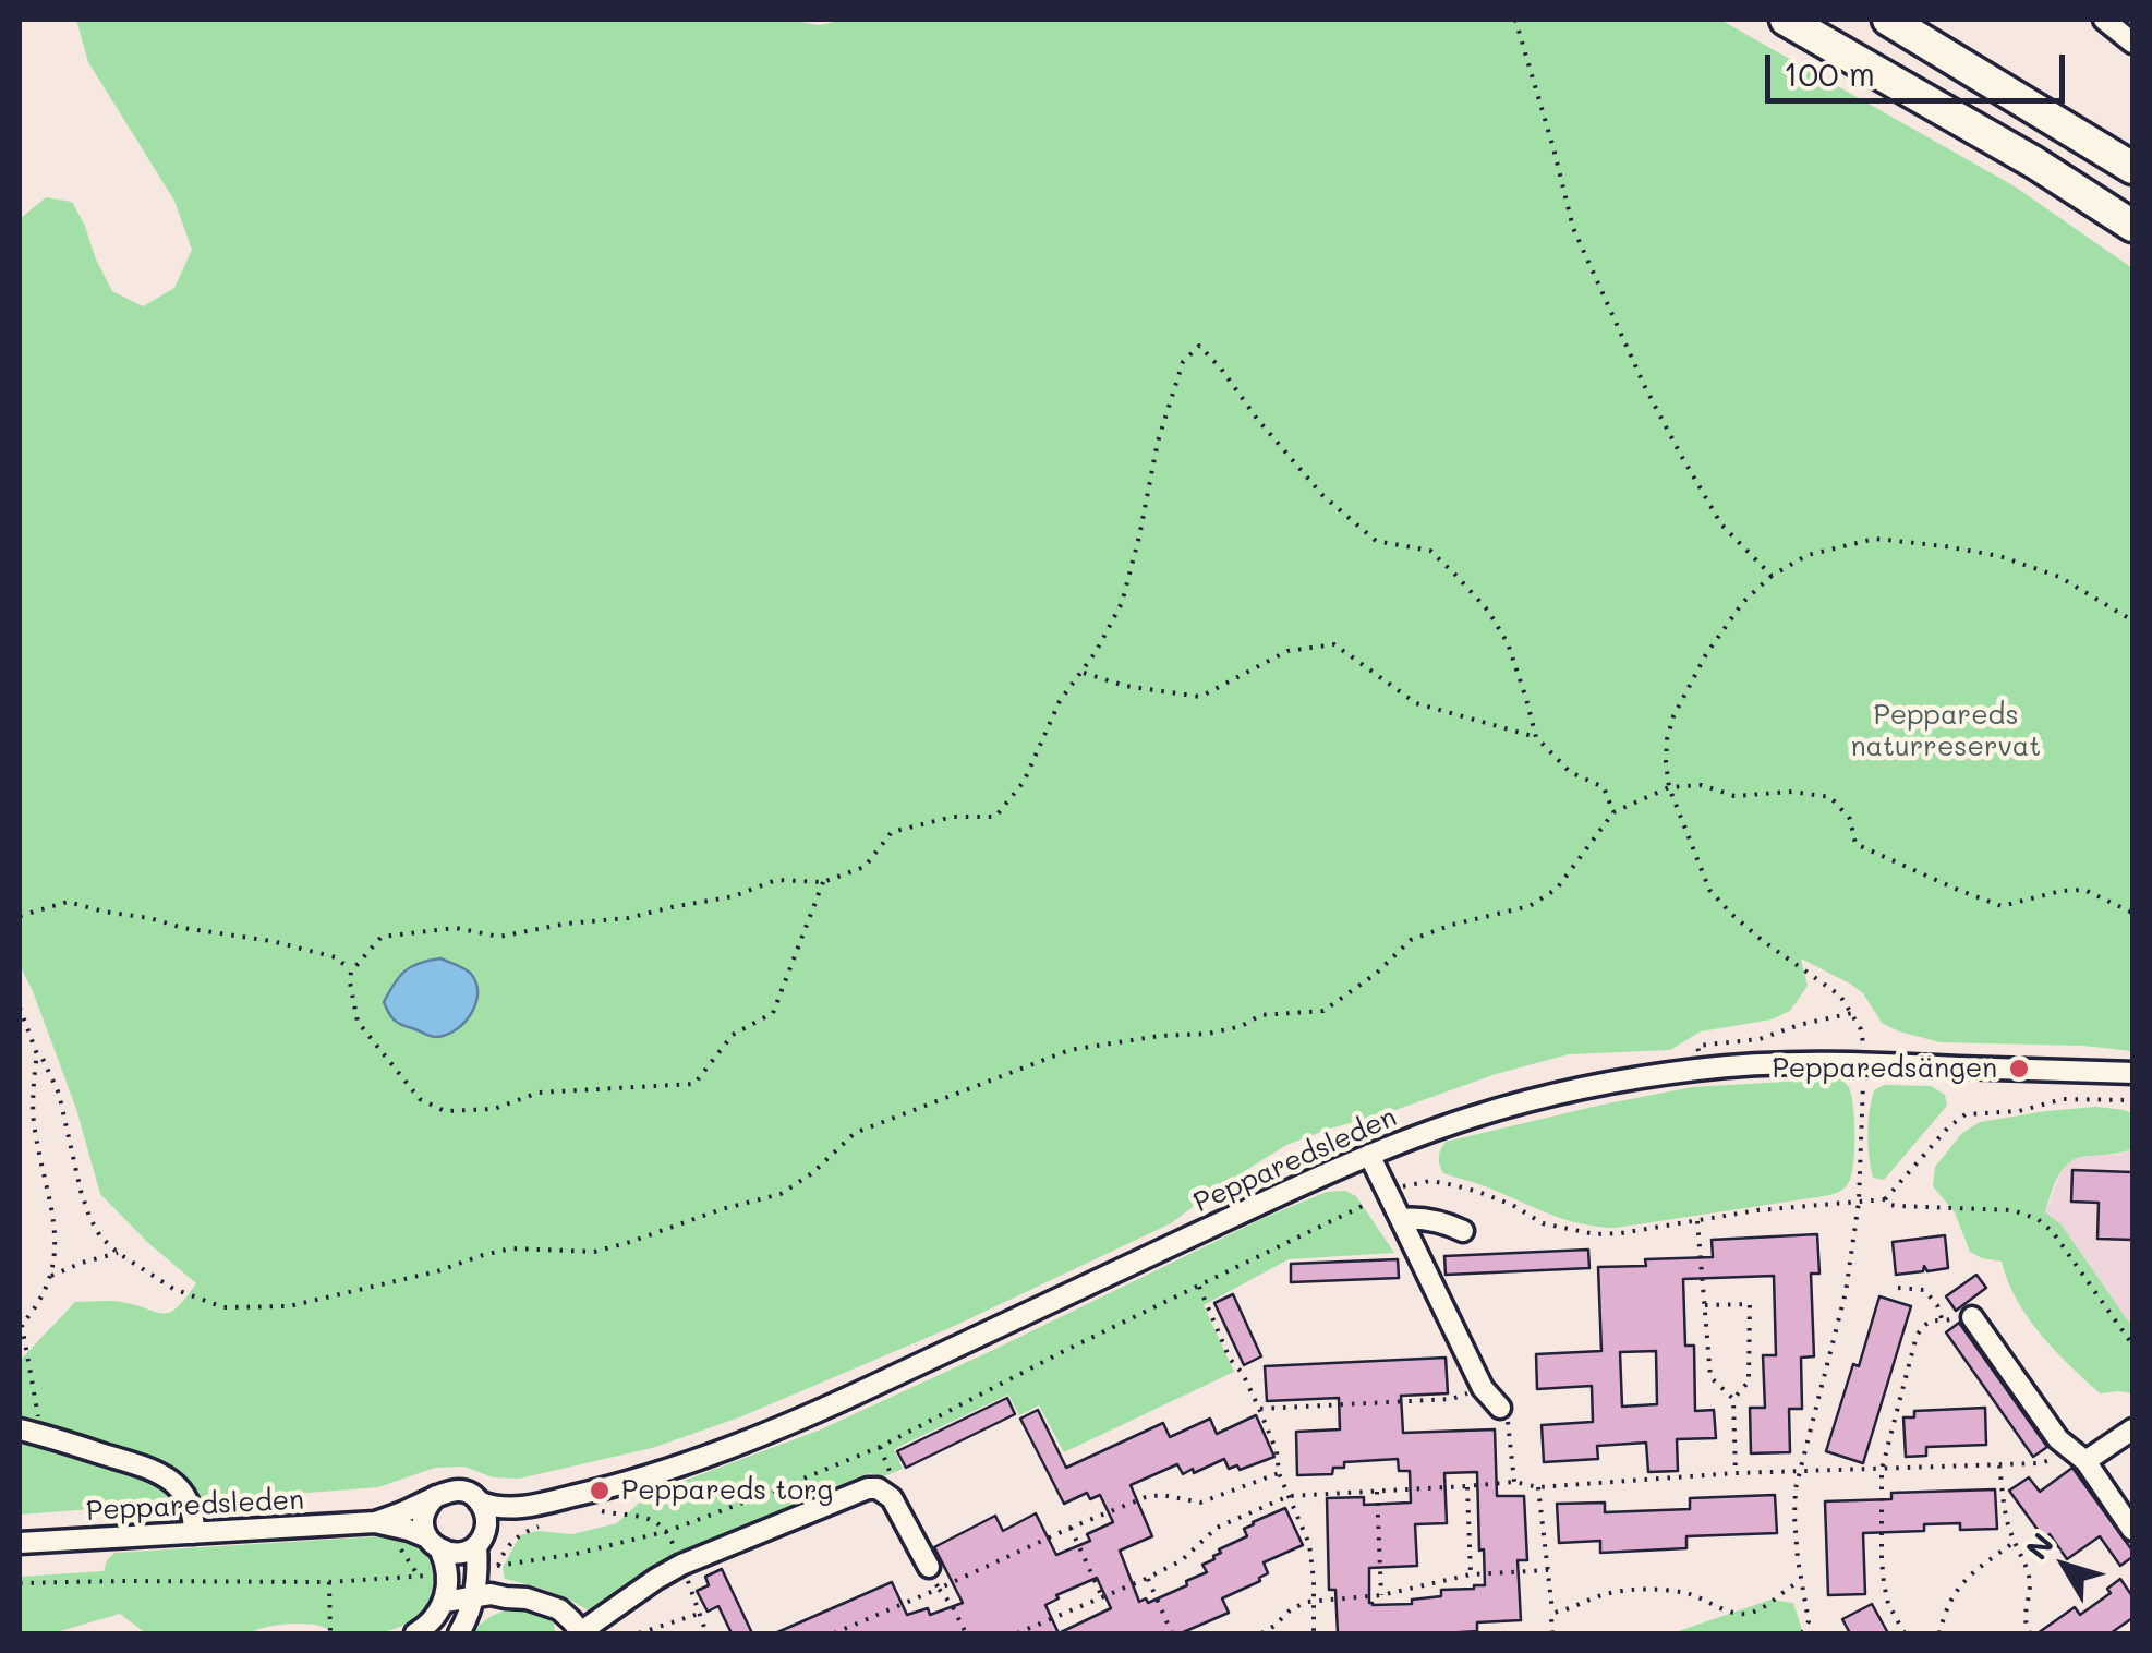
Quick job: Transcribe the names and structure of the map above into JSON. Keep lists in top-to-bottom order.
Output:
{
  "streets": {
    "street": ["Pepparedsleden"]
  },
  "parks": ["Peppareds naturreservat"],
  "places": ["Pepparedsängen", "Peppareds torg"],
  "scale_bar": "100 m",
  "north": "top left"
}
